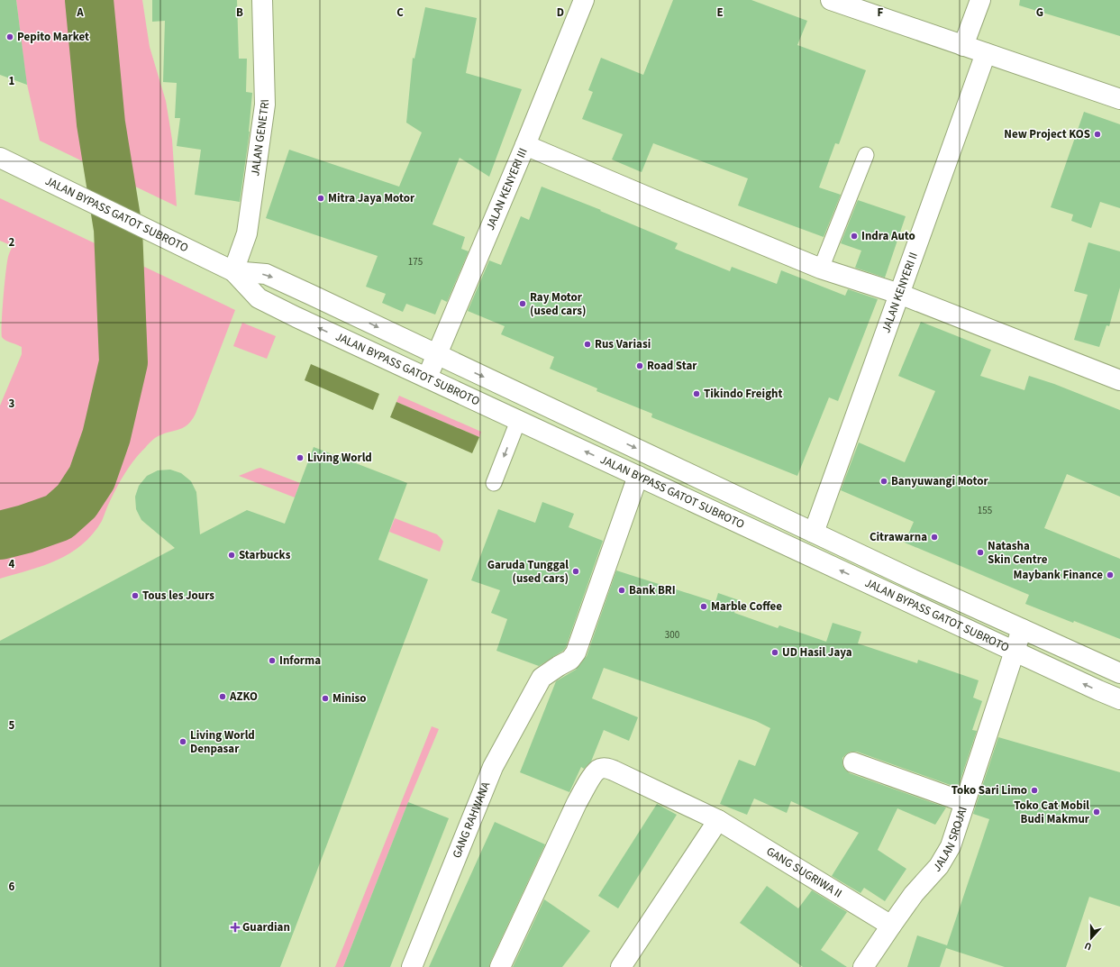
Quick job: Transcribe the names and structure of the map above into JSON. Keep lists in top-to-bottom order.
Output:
{
  "streets": {
    "main road": [
      "JALAN GENETRI",
      "JALAN KENYERI III",
      "JALAN BYPASS GATOT SUBROTO",
      "JALAN KENYERI II",
      "GANG RAHWANA",
      "JALAN SROJAI",
      "GANG SUGRIWA II"
    ]
  },
  "crossings": [
    ["JALAN GENETRI", "JALAN BYPASS GATOT SUBROTO"],
    ["JALAN KENYERI III", "JALAN BYPASS GATOT SUBROTO"],
    ["JALAN BYPASS GATOT SUBROTO", "JALAN KENYERI II"],
    ["JALAN BYPASS GATOT SUBROTO", "GANG RAHWANA"],
    ["JALAN BYPASS GATOT SUBROTO", "JALAN SROJAI"],
    ["JALAN SROJAI", "GANG SUGRIWA II"]
  ],
  "places": {
    "other": [
      "Pepito Market",
      "New Project KOS",
      "Mitra Jaya Motor",
      "Indra Auto",
      "Ray Motor (used cars)",
      "Rus Variasi",
      "Road Star",
      "Tikindo Freight",
      "Living World",
      "Banyuwangi Motor",
      "Citrawarna",
      "Natasha Skin Centre",
      "Starbucks",
      "Garuda Tunggal (used cars)",
      "Maybank Finance",
      "Bank BRI",
      "Tous les Jours",
      "Marble Coffee",
      "UD Hasil Jaya",
      "Informa",
      "AZKO",
      "Miniso",
      "Living World Denpasar",
      "Toko Sari Limo",
      "Toko Cat Mobil Budi Makmur"
    ],
    "health": ["Guardian"]
  },
  "house_numbers": ["175", "155", "300"],
  "north": "bottom",
  "grid": {
    "columns": [
      "A",
      "B",
      "C",
      "D",
      "E",
      "F",
      "G"
    ],
    "rows": [
      "1",
      "2",
      "3",
      "4",
      "5",
      "6"
    ]
  }
}
